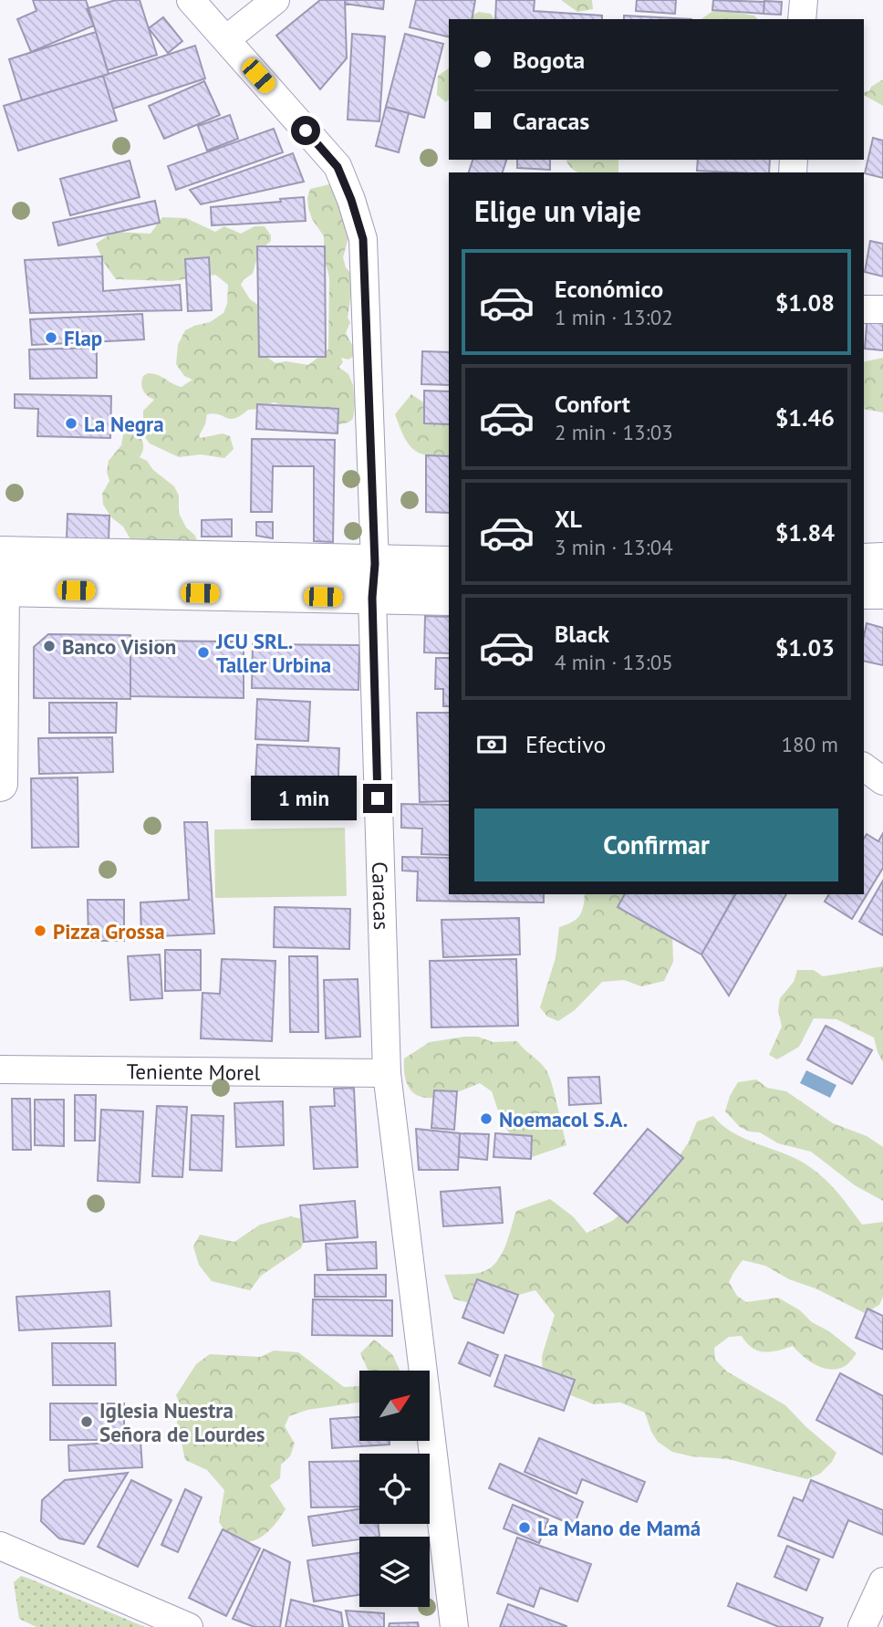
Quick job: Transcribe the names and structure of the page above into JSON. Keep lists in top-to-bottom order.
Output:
{
  "streets": {
    "street": ["Caracas", "Teniente Morel"]
  },
  "crossings": [
    ["Caracas", "Teniente Morel"]
  ],
  "places": [
    "Flap",
    "La Negra",
    "Banco Vision",
    "JCU SRL. Taller Urbina",
    "Pizza Grossa",
    "Noemacol S.A.",
    "Iglesia Nuestra Señora de Lourdes",
    "La Mano de Mamá"
  ],
  "north": "top right",
  "page": {
    "banner": ["Bogota", "Caracas"],
    "heading": "Elige un viaje",
    "list": [
      {
        "name": "Económico",
        "note": "1 min · 13:02",
        "value": "$1.08"
      },
      {
        "name": "Confort",
        "note": "2 min · 13:03",
        "value": "$1.46"
      },
      {
        "name": "XL",
        "note": "3 min · 13:04",
        "value": "$1.84"
      },
      {
        "name": "Black",
        "note": "4 min · 13:05",
        "value": "$1.03"
      }
    ],
    "pay": ["Efectivo", "180 m"],
    "bubble": "1 min",
    "buttons": "Confirmar"
  }
}
